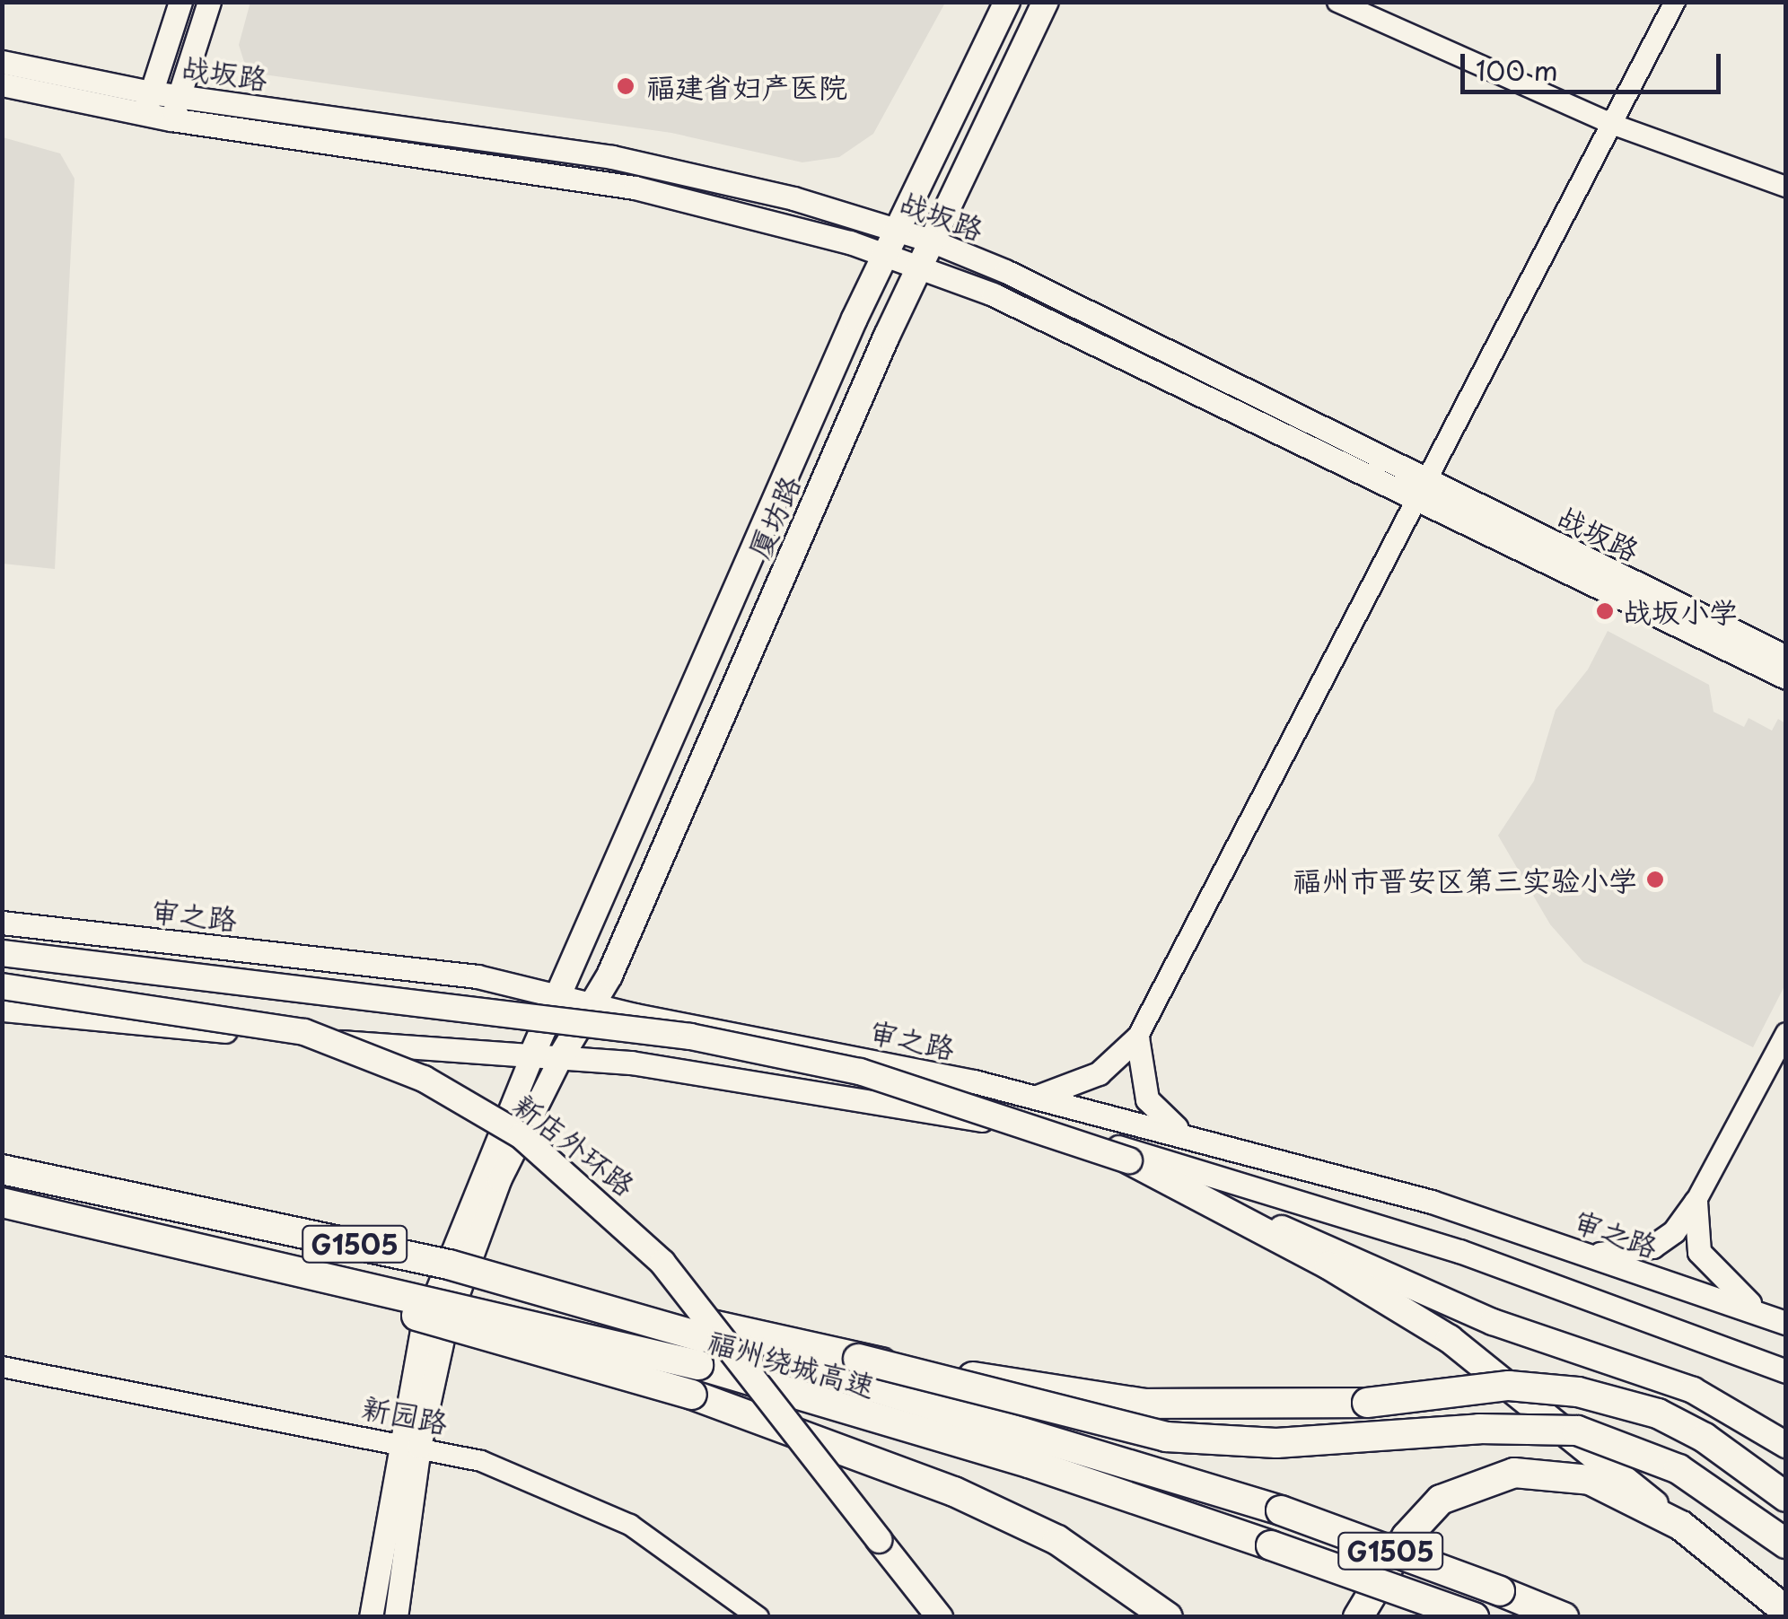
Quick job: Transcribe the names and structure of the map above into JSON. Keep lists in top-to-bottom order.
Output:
{
  "streets": {
    "highway": ["G1505", "福州绕城高速"],
    "main road": [
      "战坂路",
      "厦坊路",
      "审之路",
      "新店外环路"
    ],
    "street": ["新园路"]
  },
  "crossings": [
    ["战坂路", "厦坊路"],
    ["厦坊路", "审之路"]
  ],
  "places": ["福建省妇产医院", "战坂小学", "福州市晋安区第三实验小学"],
  "scale_bar": "100 m"
}
